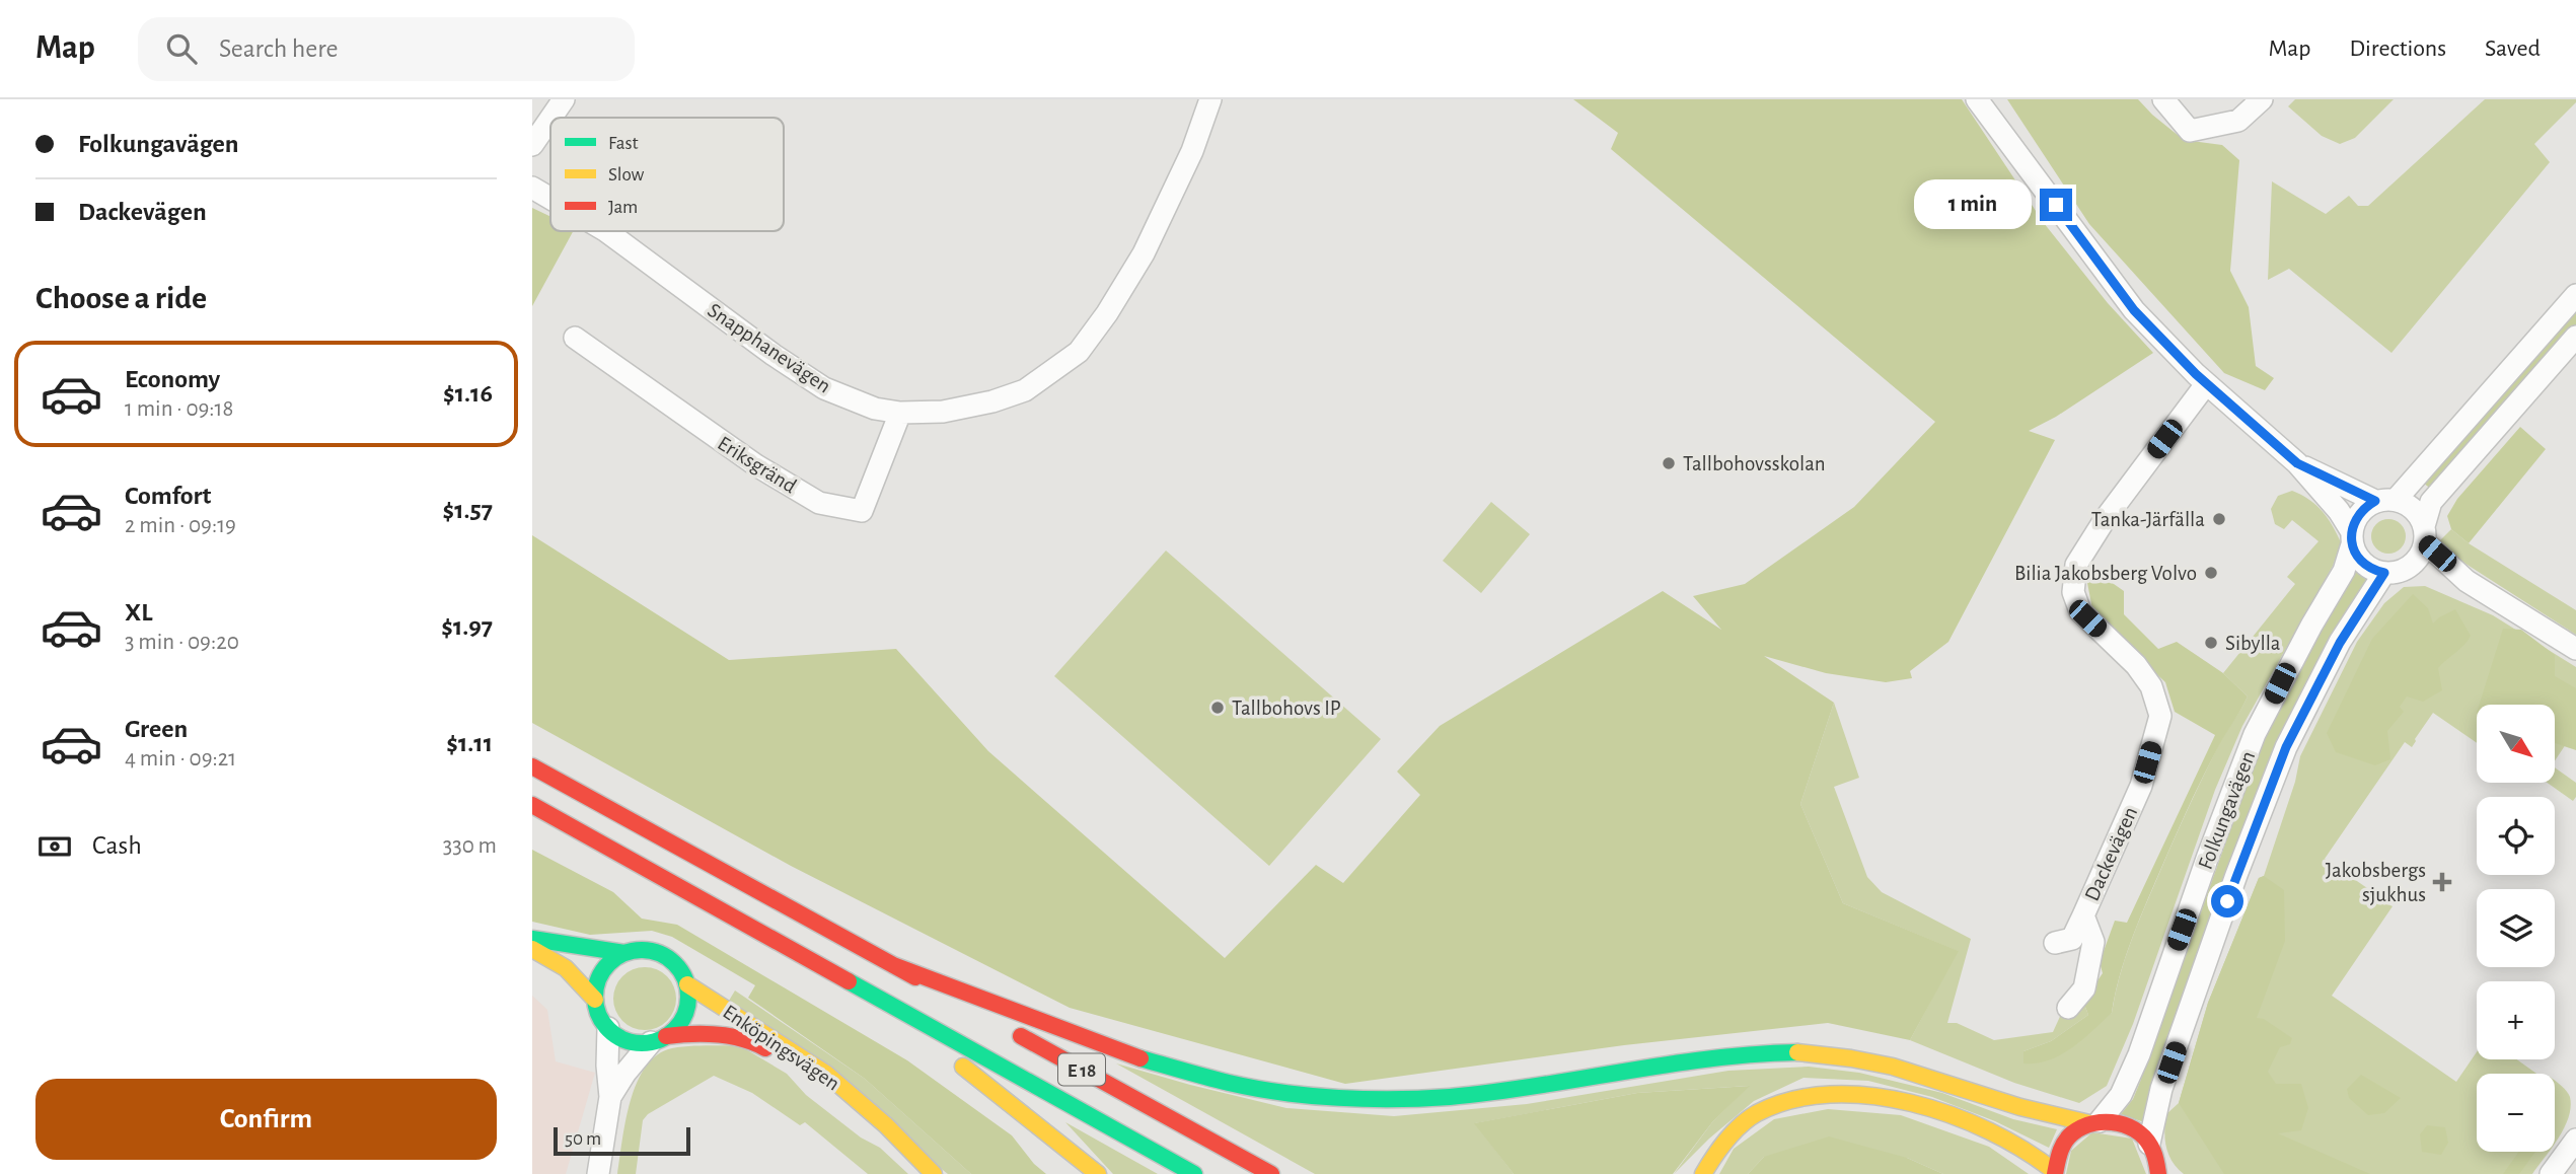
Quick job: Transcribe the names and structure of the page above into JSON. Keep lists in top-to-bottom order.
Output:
{
  "streets": {
    "main road": ["Enköpingsvägen", "E 18"],
    "street": [
      "Snapphanevägen",
      "Eriksgränd",
      "Folkungavägen",
      "Dackevägen"
    ]
  },
  "crossings": [
    ["Snapphanevägen", "Eriksgränd"]
  ],
  "places": {
    "other": [
      "Tallbohovsskolan",
      "Tanka-Järfälla",
      "Bilia Jakobsberg Volvo",
      "Sibylla",
      "Tallbohovs IP"
    ],
    "health": ["Jakobsbergs sjukhus"]
  },
  "legend": ["Fast", "Slow", "Jam"],
  "scale_bar": "50 m",
  "north": "bottom right",
  "page": {
    "header": "Map",
    "search": "Search here",
    "nav": ["Map", "Directions", "Saved"],
    "banner": ["Folkungavägen", "Dackevägen"],
    "bubble": "1 min",
    "heading": "Choose a ride",
    "list": [
      {
        "name": "Economy",
        "note": "1 min · 09:18",
        "value": "$1.16"
      },
      {
        "name": "Comfort",
        "note": "2 min · 09:19",
        "value": "$1.57"
      },
      {
        "name": "XL",
        "note": "3 min · 09:20",
        "value": "$1.97"
      },
      {
        "name": "Green",
        "note": "4 min · 09:21",
        "value": "$1.11"
      }
    ],
    "map_buttons": ["+", "−"],
    "pay": ["Cash", "330 m"],
    "buttons": "Confirm",
    "scale": "50 m"
  }
}
